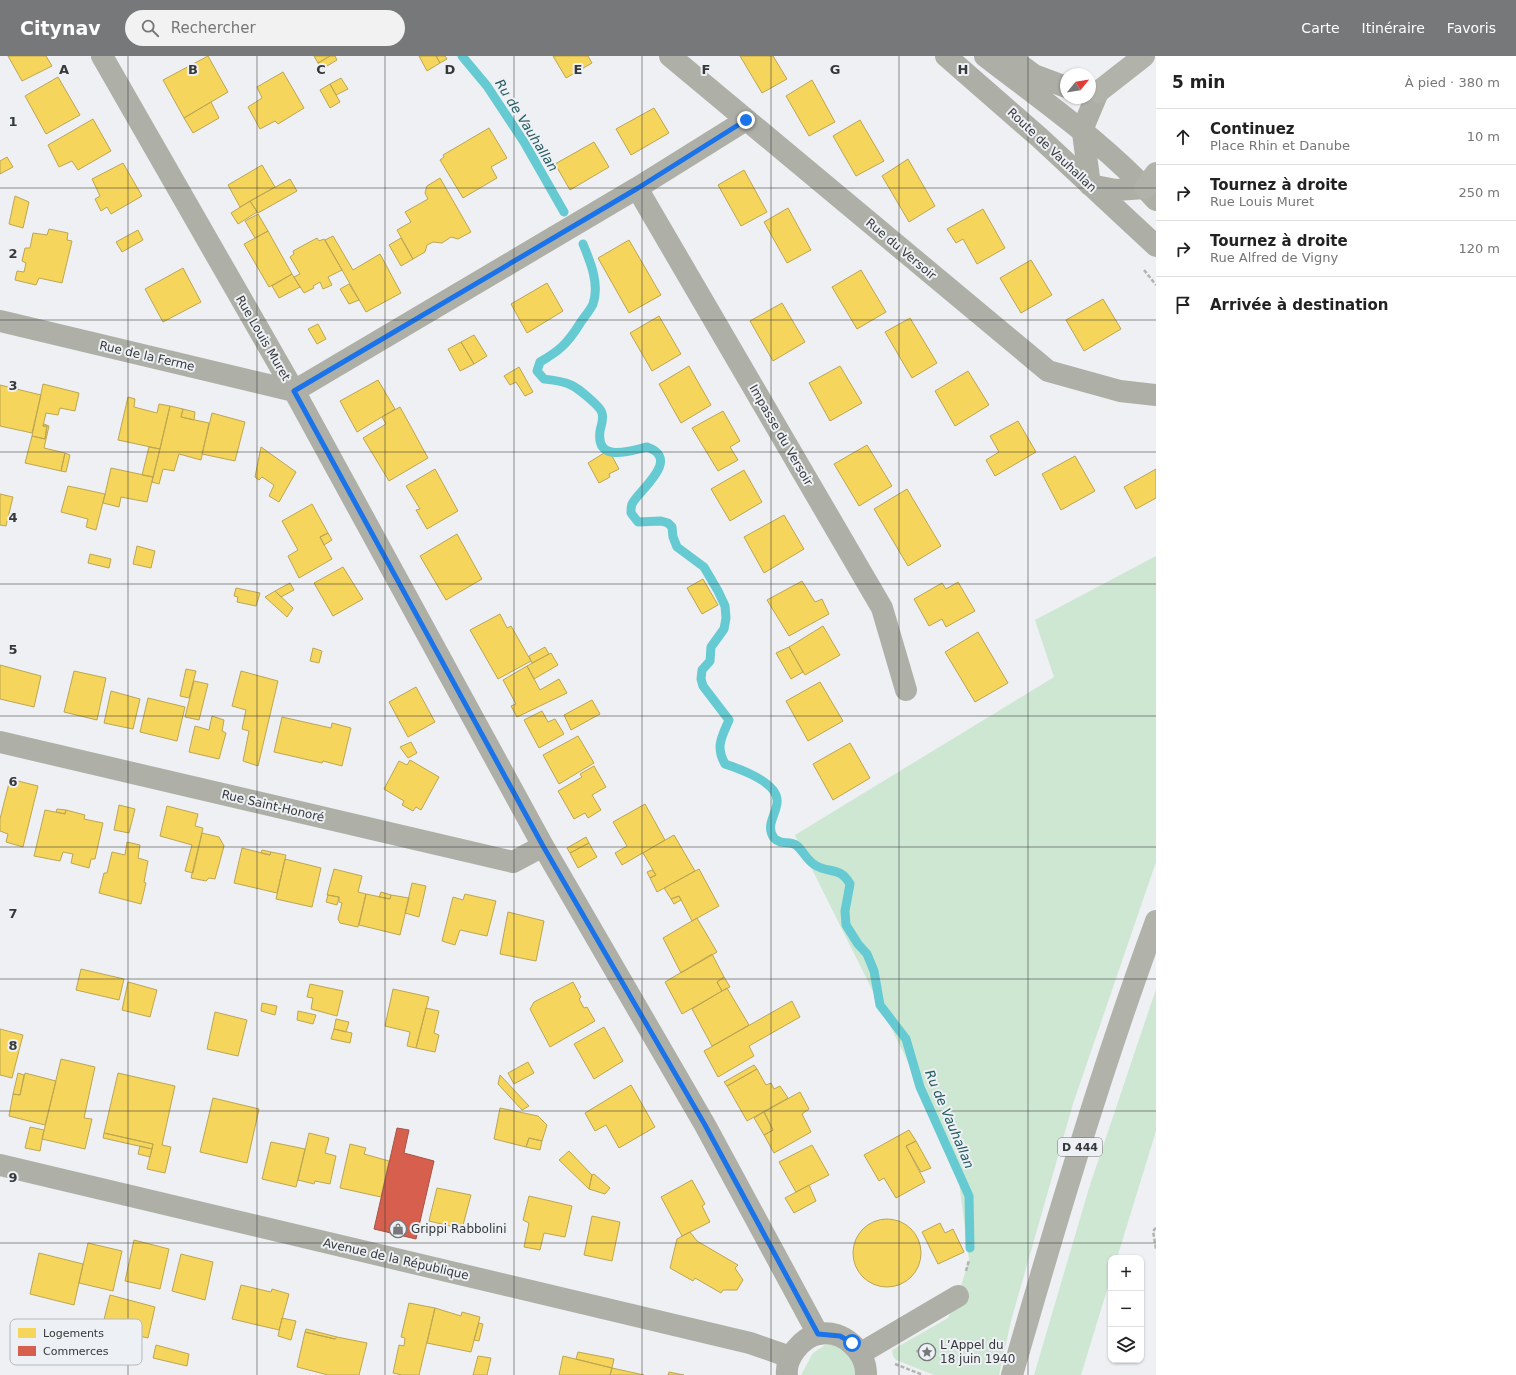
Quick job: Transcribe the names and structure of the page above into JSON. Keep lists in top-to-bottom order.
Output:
{
  "streets": {
    "main road": ["Route de Vauhallan", "D 444"],
    "street": [
      "Rue du Versoir",
      "Rue Louis Muret",
      "Rue de la Ferme",
      "Impasse du Versoir",
      "Rue Saint-Honoré",
      "Avenue de la République"
    ]
  },
  "crossings": [
    ["Rue Louis Muret", "Rue de la Ferme"],
    ["Rue Louis Muret", "Rue Saint-Honoré"]
  ],
  "water": ["Ru de Vauhallan"],
  "places": {
    "shop": ["Grippi Rabbolini"],
    "place": ["L’Appel du 18 juin 1940"]
  },
  "legend": ["Logements", "Commerces"],
  "north": "top right",
  "page": {
    "header": "Citynav",
    "search": "Rechercher",
    "nav": ["Carte", "Itinéraire", "Favoris"],
    "heading": ["5 min", "À pied · 380 m"],
    "list": [
      ["Continuez", "Place Rhin et Danube", "10 m"],
      ["Tournez à droite", "Rue Louis Muret", "250 m"],
      ["Tournez à droite", "Rue Alfred de Vigny", "120 m"],
      "Arrivée à destination"
    ],
    "map_buttons": ["+", "−"]
  },
  "grid": {
    "columns": [
      "A",
      "B",
      "C",
      "D",
      "E",
      "F",
      "G",
      "H"
    ],
    "rows": [
      "1",
      "2",
      "3",
      "4",
      "5",
      "6",
      "7",
      "8",
      "9"
    ]
  }
}
